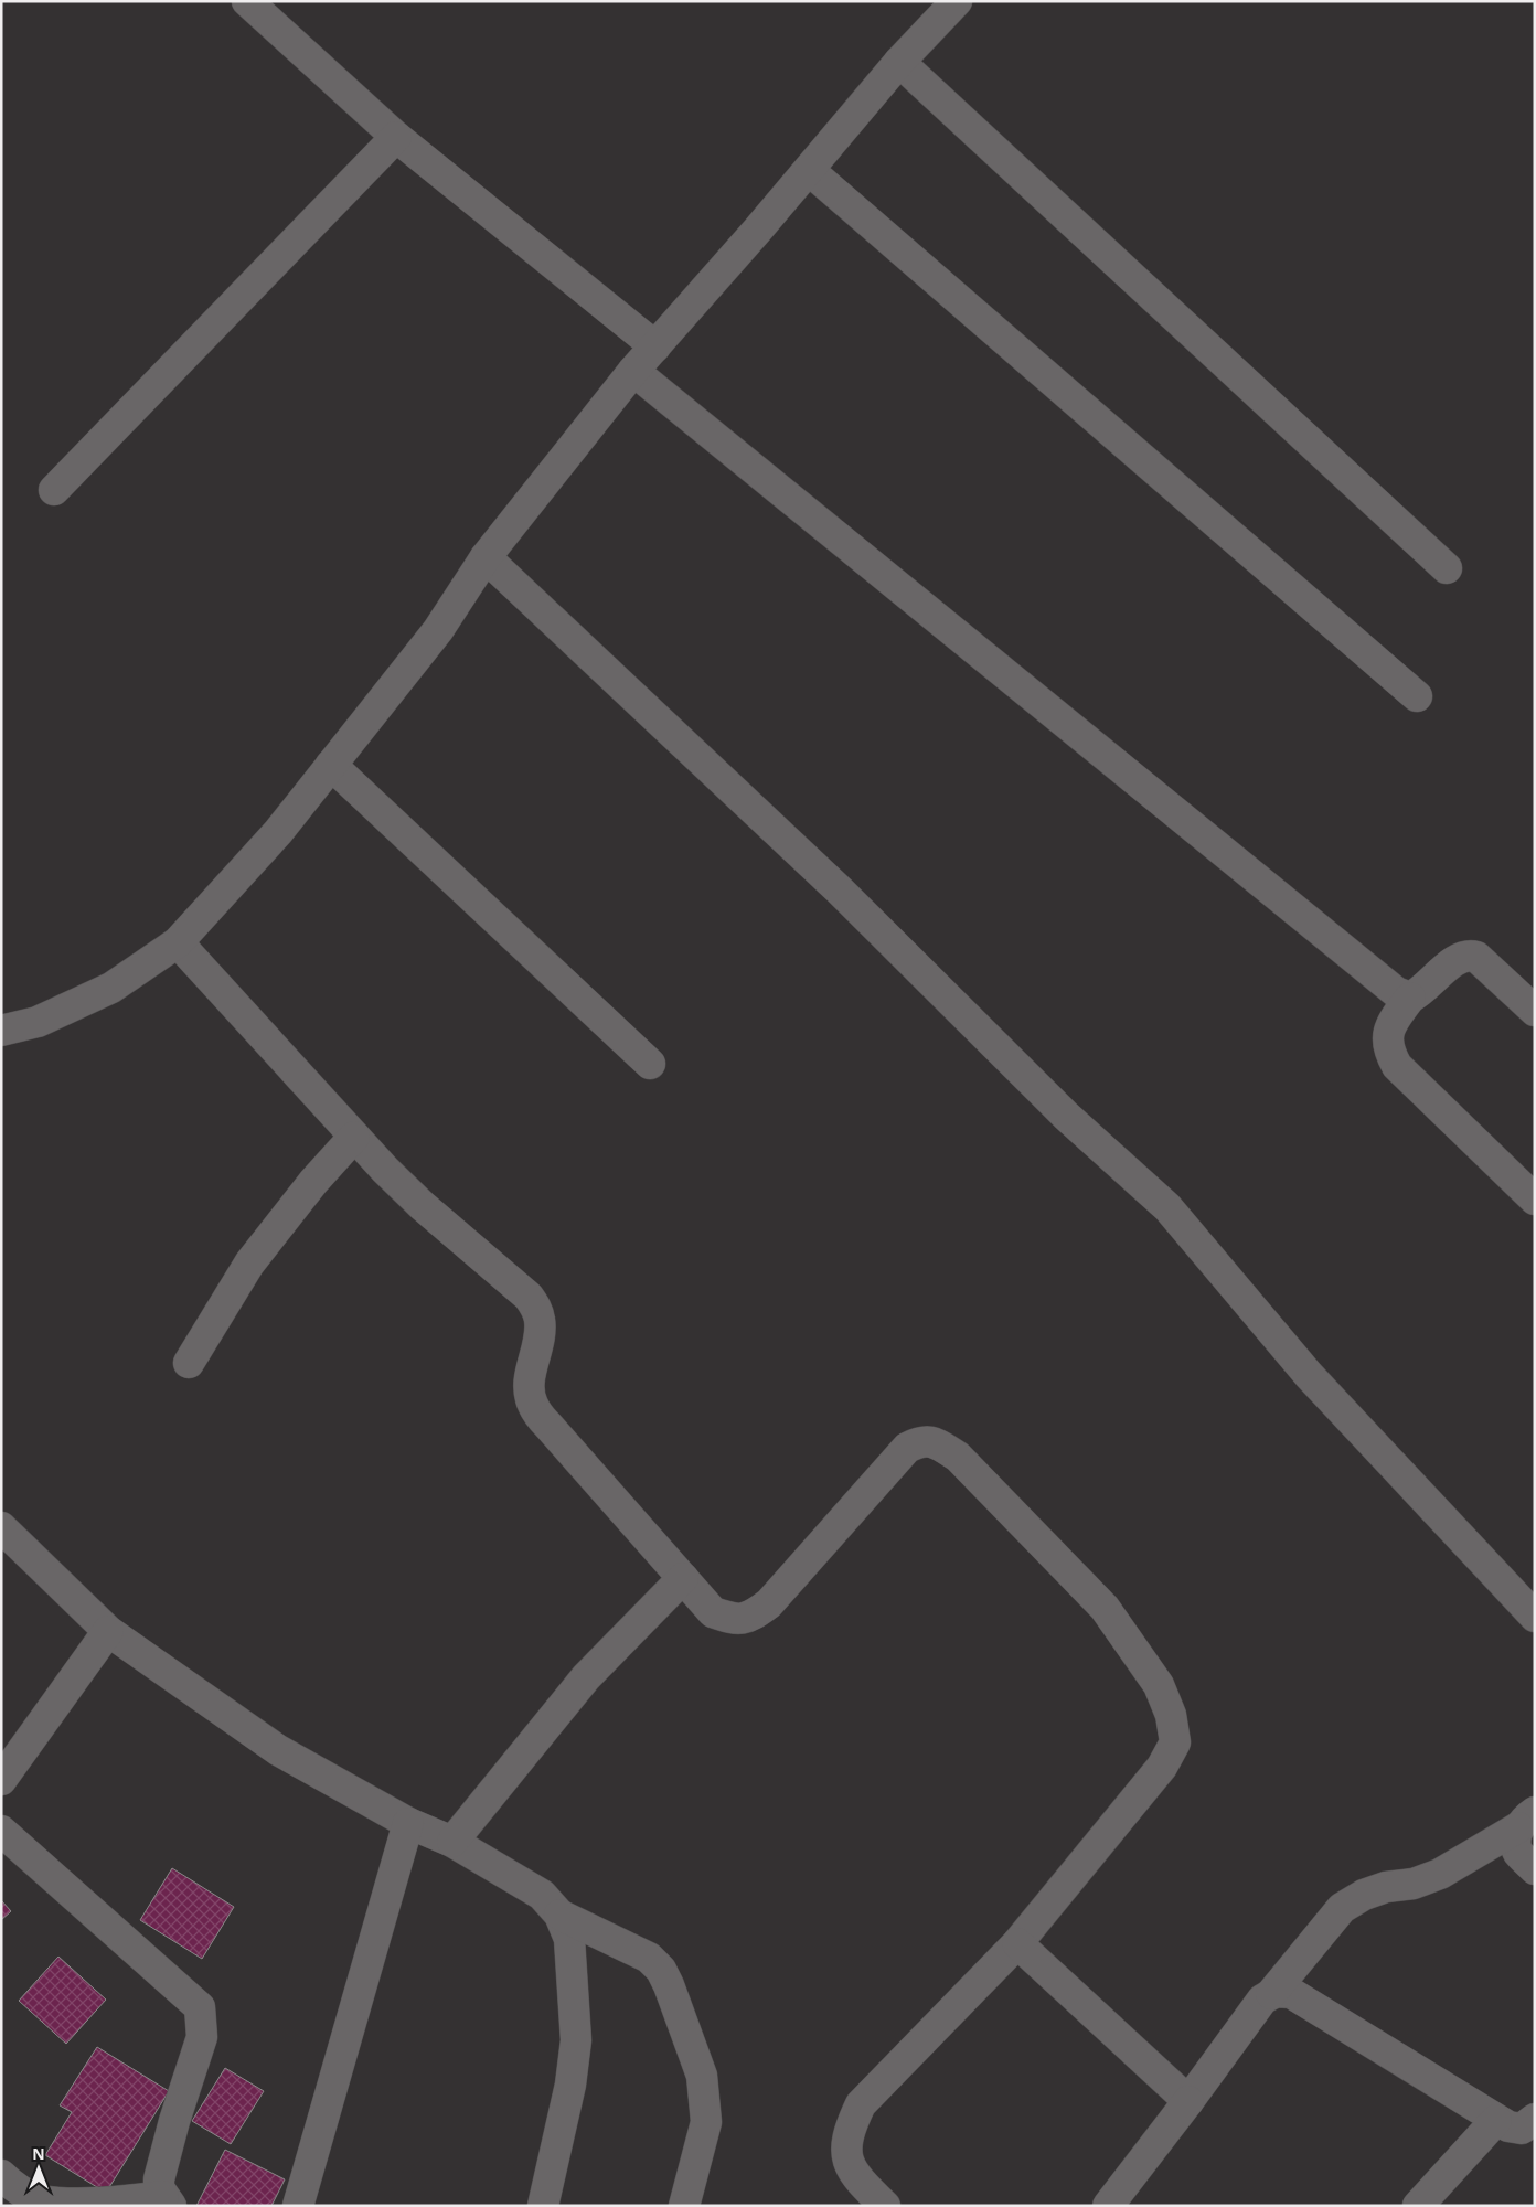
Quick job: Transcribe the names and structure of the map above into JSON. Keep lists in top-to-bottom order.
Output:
{
  "north": "top"
}
